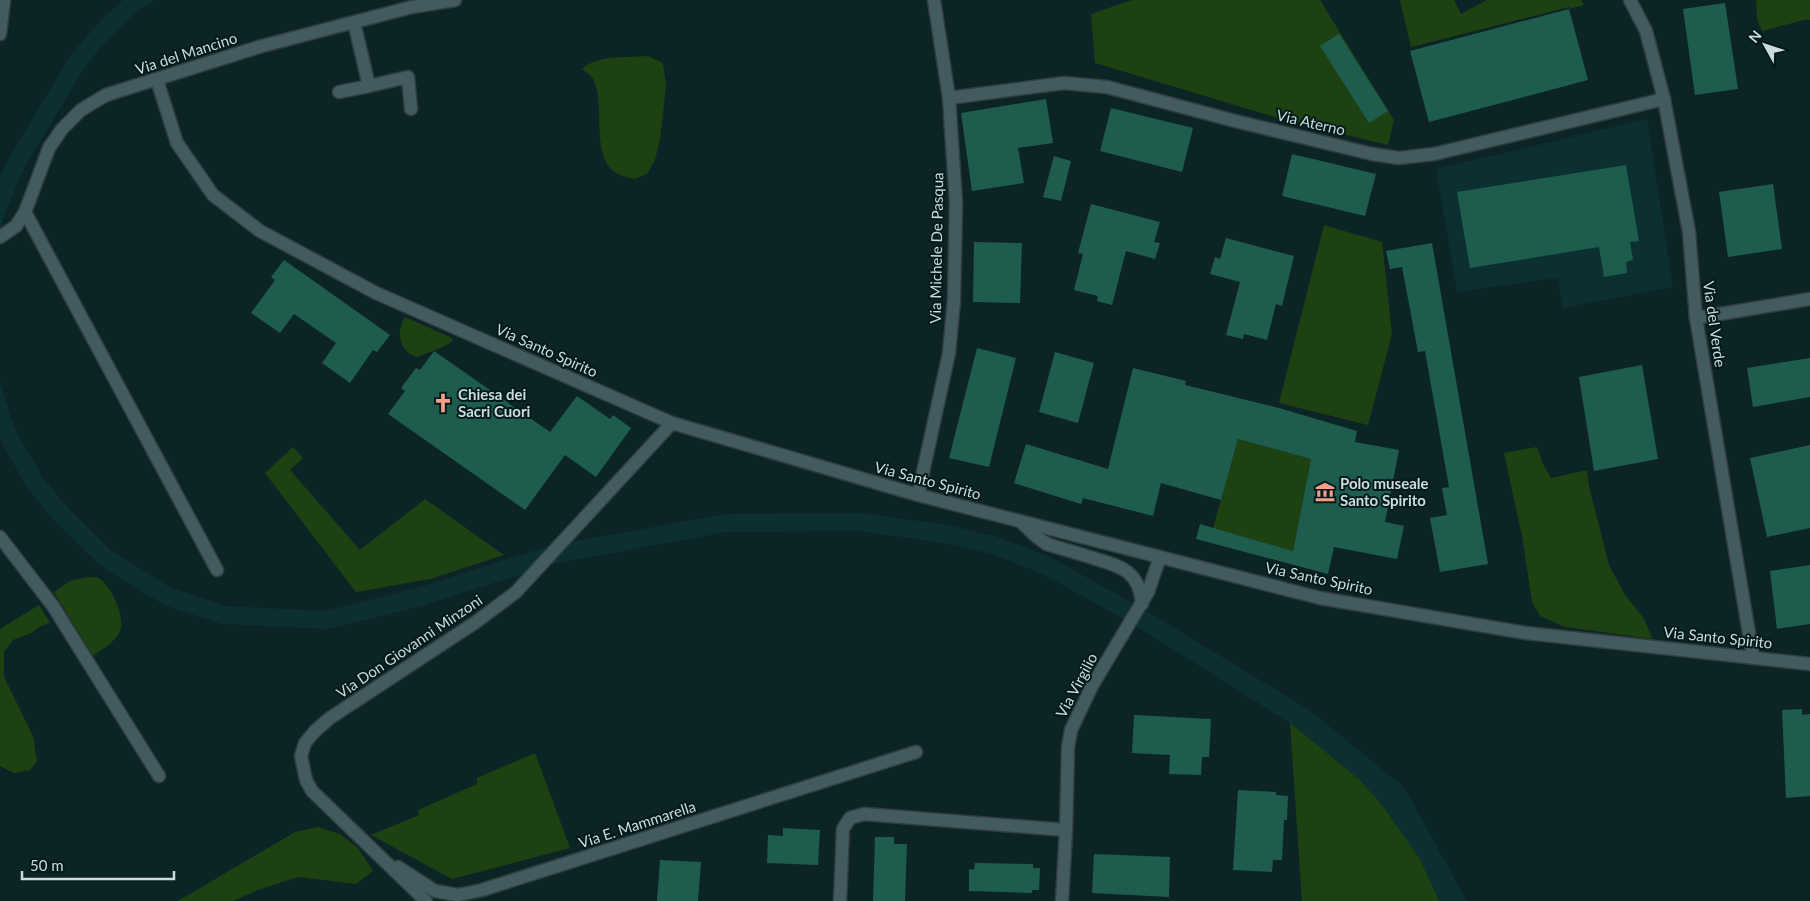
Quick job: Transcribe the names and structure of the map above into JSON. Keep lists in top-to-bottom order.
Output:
{
  "streets": {
    "street": [
      "Via del Mancino",
      "Via Aterno",
      "Via Michele De Pasqua",
      "Via del Verde",
      "Via Santo Spirito",
      "Via Don Giovanni Minzoni",
      "Via Virgilio",
      "Via E. Mammarella"
    ]
  },
  "crossings": [
    ["Via del Mancino", "Via Santo Spirito"],
    ["Via Aterno", "Via Michele De Pasqua"],
    ["Via Aterno", "Via del Verde"],
    ["Via Michele De Pasqua", "Via Santo Spirito"],
    ["Via del Verde", "Via Santo Spirito"],
    ["Via Santo Spirito", "Via Don Giovanni Minzoni"],
    ["Via Santo Spirito", "Via Virgilio"],
    ["Via Don Giovanni Minzoni", "Via E. Mammarella"]
  ],
  "places": {
    "church": ["Chiesa dei Sacri Cuori"],
    "museum": ["Polo museale Santo Spirito"]
  },
  "scale_bar": "50 m",
  "north": "top left"
}
